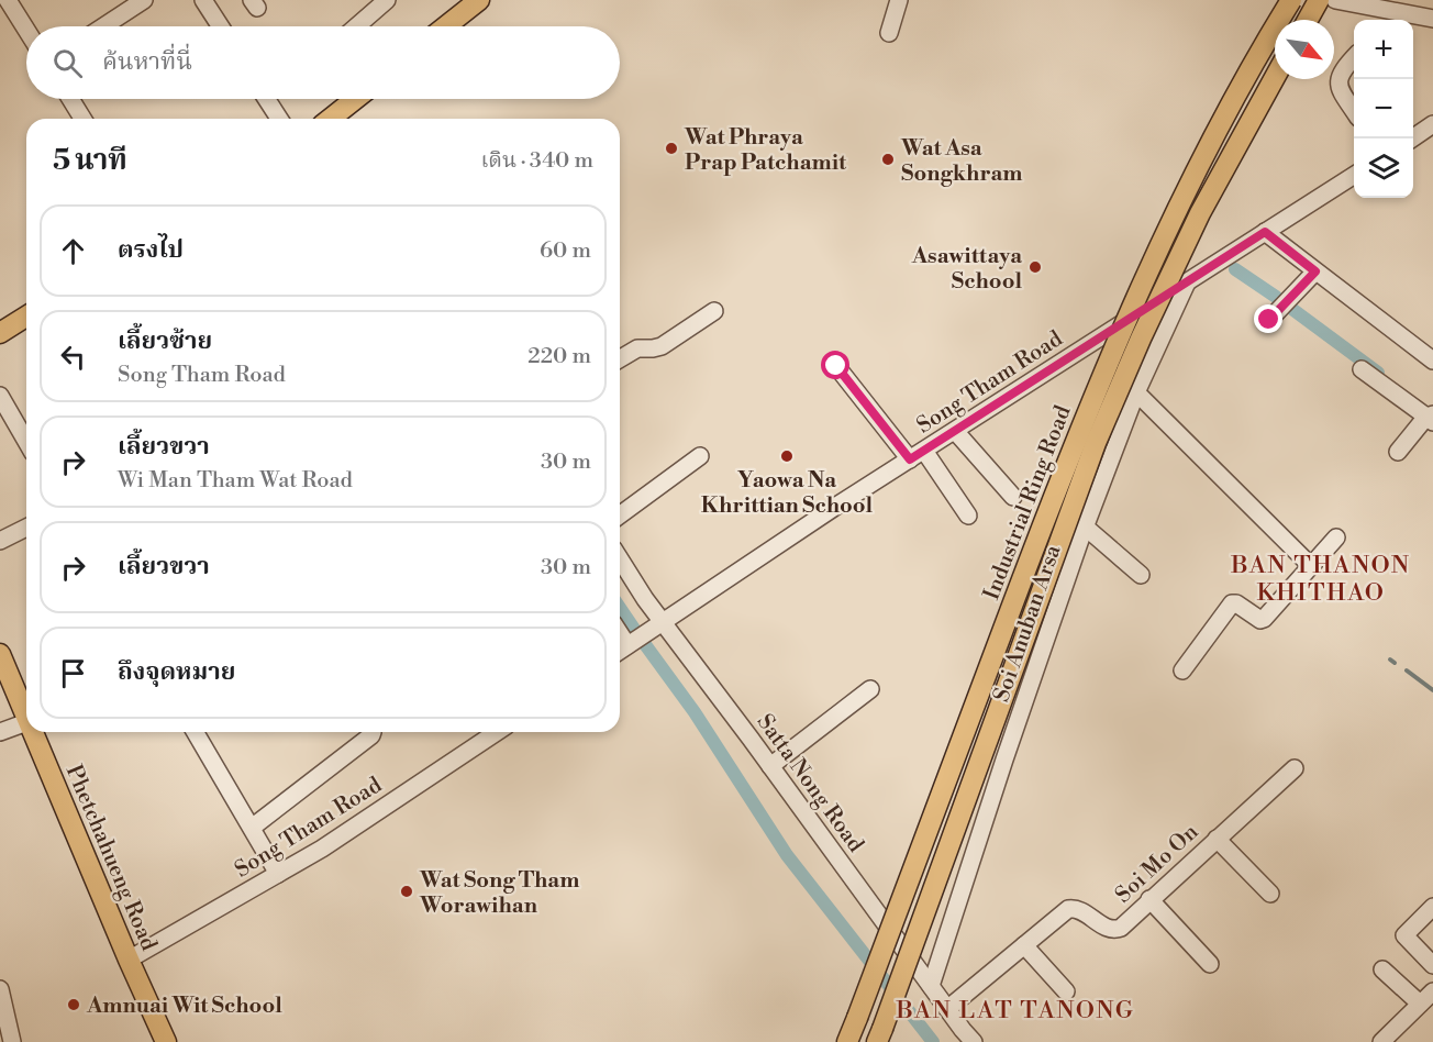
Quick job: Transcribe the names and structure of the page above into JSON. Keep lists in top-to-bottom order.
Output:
{
  "streets": {
    "main road": ["Industrial Ring Road", "Phetchahueng Road"],
    "street": [
      "Song Tham Road",
      "Soi Anuban Arsa",
      "Satta Nong Road",
      "Soi Mo On"
    ]
  },
  "crossings": [
    ["Song Tham Road", "Soi Anuban Arsa"],
    ["Song Tham Road", "Satta Nong Road"],
    ["Song Tham Road", "Phetchahueng Road"],
    ["Soi Anuban Arsa", "Satta Nong Road"],
    ["Satta Nong Road", "Soi Mo On"]
  ],
  "districts": ["BAN THANON KHITHAO", "BAN LAT TANONG"],
  "places": [
    "Wat Phraya Prap Patchamit",
    "Wat Asa Songkhram",
    "Asawittaya School",
    "Yaowa Na Khrittian School",
    "Wat Song Tham Worawihan",
    "Amnuai Wit School"
  ],
  "north": "bottom right",
  "page": {
    "map_buttons": ["+", "−"],
    "search": "ค้นหาที่นี่",
    "heading": ["5 นาที", "เดิน · 340 m"],
    "list": [
      ["ตรงไป", "60 m"],
      ["เลี้ยวซ้าย", "Song Tham Road", "220 m"],
      ["เลี้ยวขวา", "Wi Man Tham Wat Road", "30 m"],
      ["เลี้ยวขวา", "30 m"],
      "ถึงจุดหมาย"
    ]
  }
}
